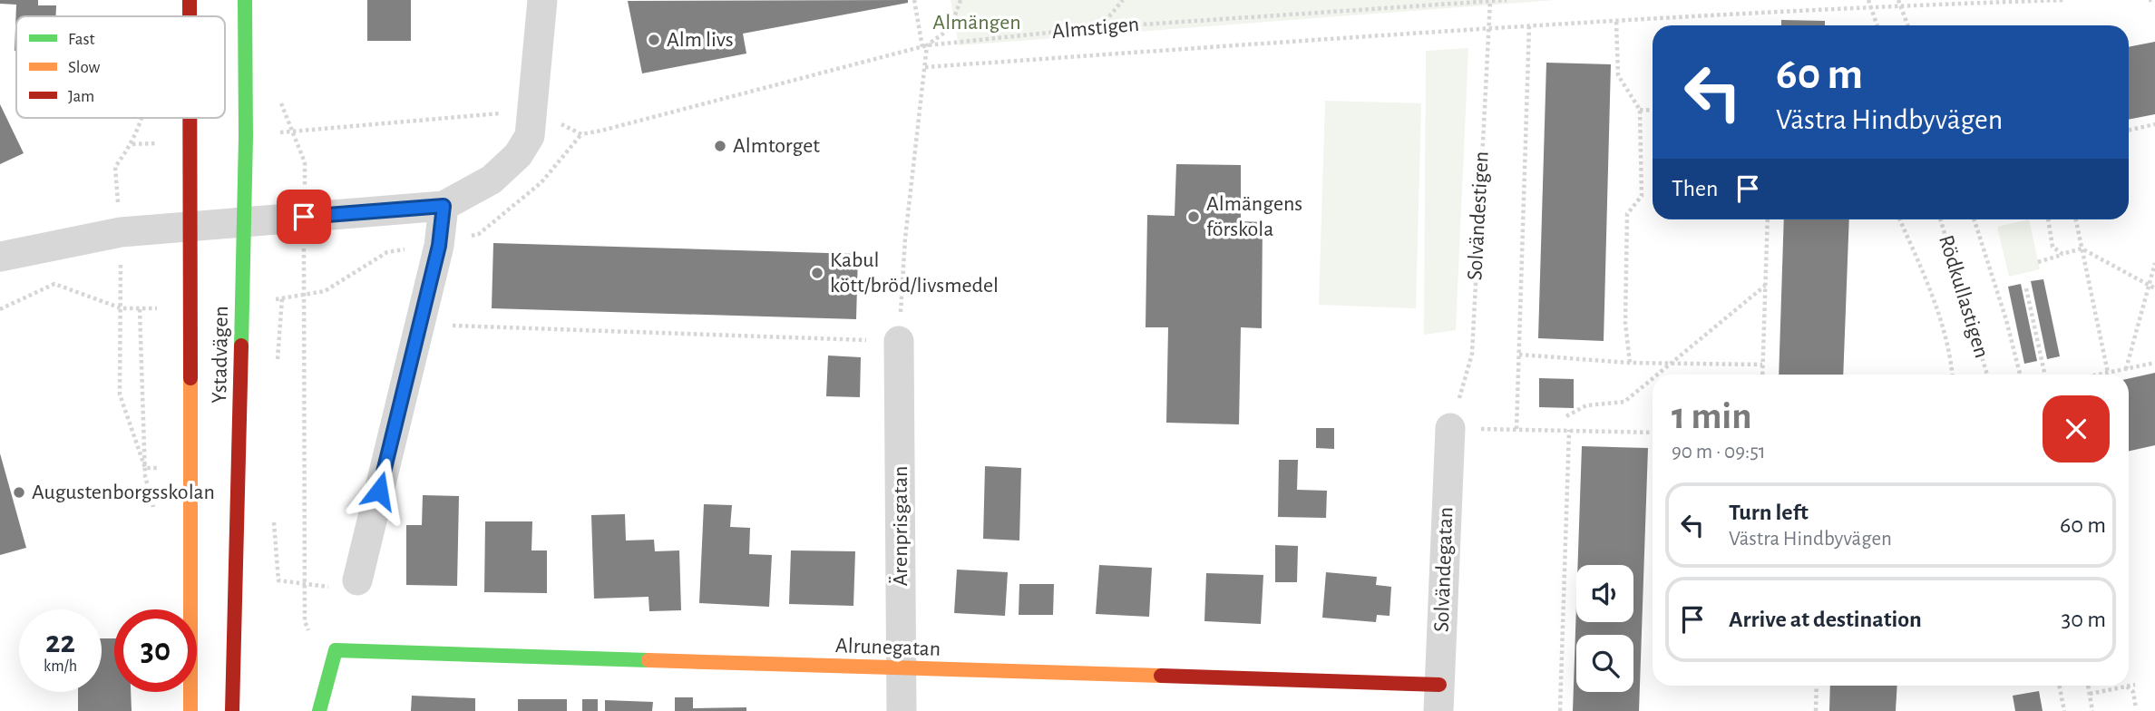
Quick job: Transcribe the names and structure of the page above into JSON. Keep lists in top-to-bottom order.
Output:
{
  "streets": {
    "main road": ["Ystadvägen", "Alrunegatan"],
    "street": ["Ärenprisgatan", "Solvändegatan"],
    "path": ["Almstigen", "Solvändestigen", "Rödkullastigen"]
  },
  "crossings": [
    ["Almstigen", "Solvändestigen"],
    ["Solvändestigen", "Solvändegatan"],
    ["Ärenprisgatan", "Alrunegatan"],
    ["Solvändegatan", "Alrunegatan"]
  ],
  "parks": ["Almängen"],
  "places": [
    "Alm livs",
    "Almtorget",
    "Almängens förskola",
    "Kabul kött/bröd/livsmedel",
    "Augustenborgsskolan"
  ],
  "legend": ["Fast", "Slow", "Jam"],
  "page": {
    "turn": ["60 m", "Västra Hindbyvägen"],
    "then": "Then",
    "heading": ["1 min", "90 m · 09:51"],
    "list": [
      {
        "name": "Turn left",
        "note": "Västra Hindbyvägen",
        "value": "60 m"
      },
      {
        "name": "Arrive at destination",
        "value": "30 m"
      }
    ],
    "speed": "22 km/h",
    "limit": "30"
  }
}
